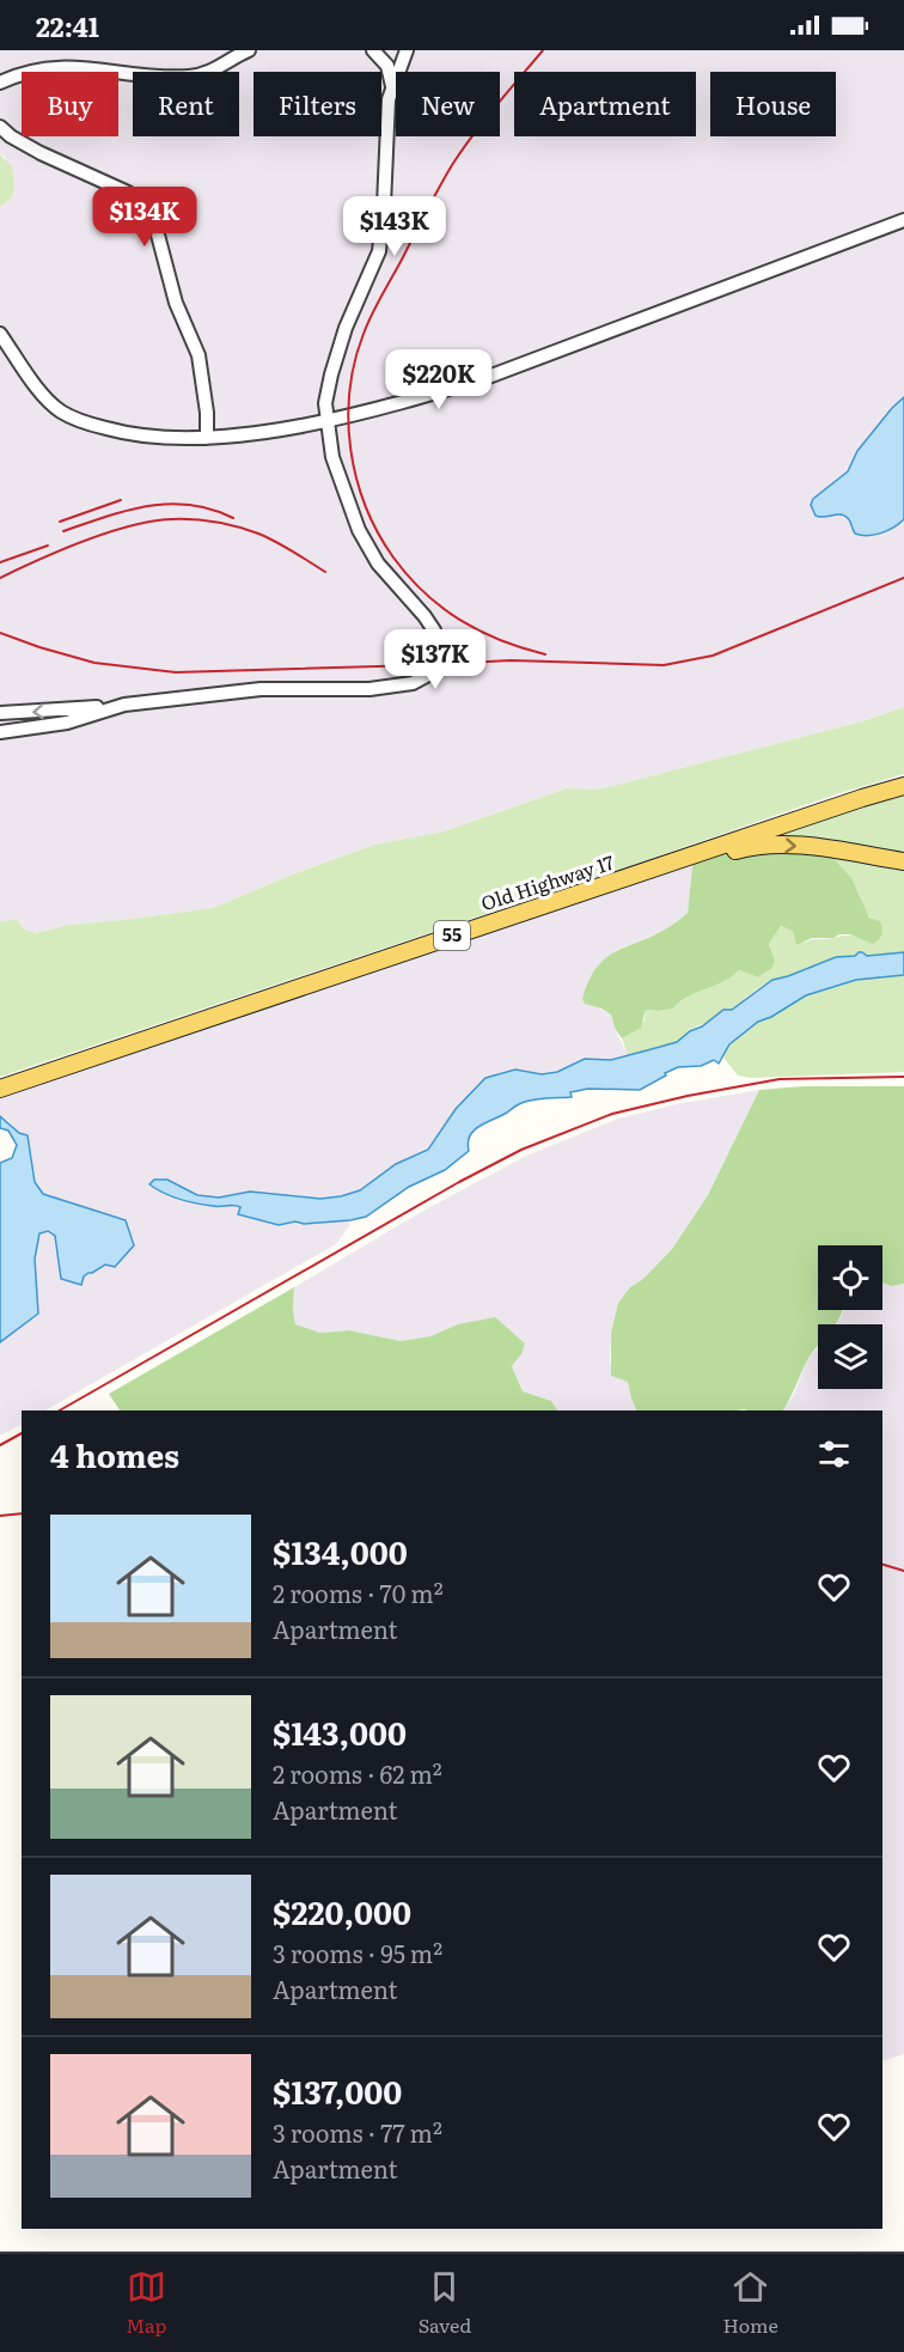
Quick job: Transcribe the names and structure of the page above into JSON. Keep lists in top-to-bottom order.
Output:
{
  "streets": {
    "main road": ["Old Highway 17", "55"]
  },
  "page": {
    "status": "22:41",
    "chip": [
      "Buy",
      "Rent",
      "Filters",
      "New",
      "Apartment",
      "House"
    ],
    "price": [
      "$134K",
      "$143K",
      "$220K",
      "$137K"
    ],
    "heading": "4 homes",
    "list": [
      {
        "name": "$134,000",
        "note": "2 rooms · 70 m² · Apartment"
      },
      {
        "name": "$143,000",
        "note": "2 rooms · 62 m² · Apartment"
      },
      {
        "name": "$220,000",
        "note": "3 rooms · 95 m² · Apartment"
      },
      {
        "name": "$137,000",
        "note": "3 rooms · 77 m² · Apartment"
      }
    ],
    "tabs": ["Map", "Saved", "Home"]
  }
}
